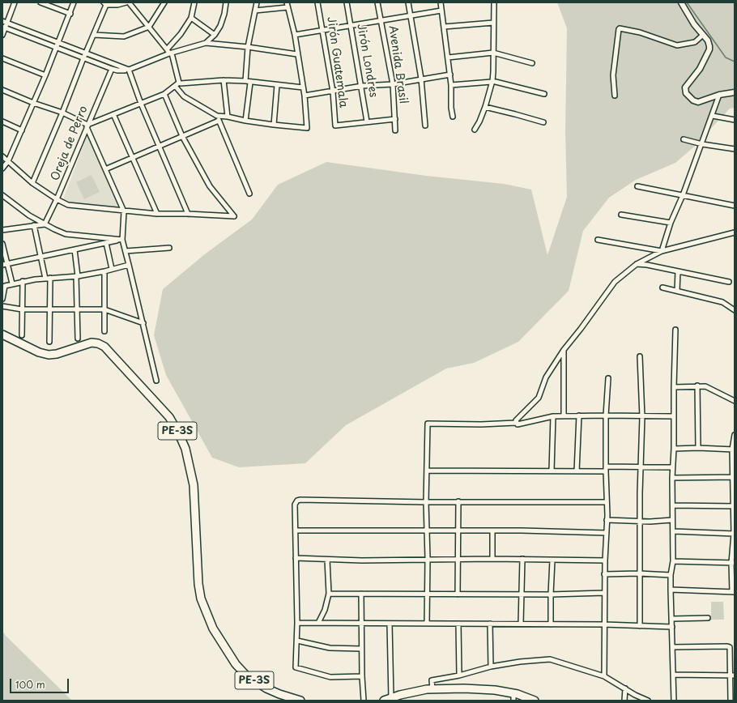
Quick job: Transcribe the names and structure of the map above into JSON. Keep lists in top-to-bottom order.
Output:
{
  "streets": {
    "highway": ["PE-3S"],
    "street": [
      "Jirón Londres",
      "Jirón Guatemala",
      "Avenida Brasil",
      "Oreja de Perro"
    ]
  },
  "crossings": [
    ["Jirón Londres", "Jirón Guatemala"]
  ],
  "scale_bar": "100 m"
}
